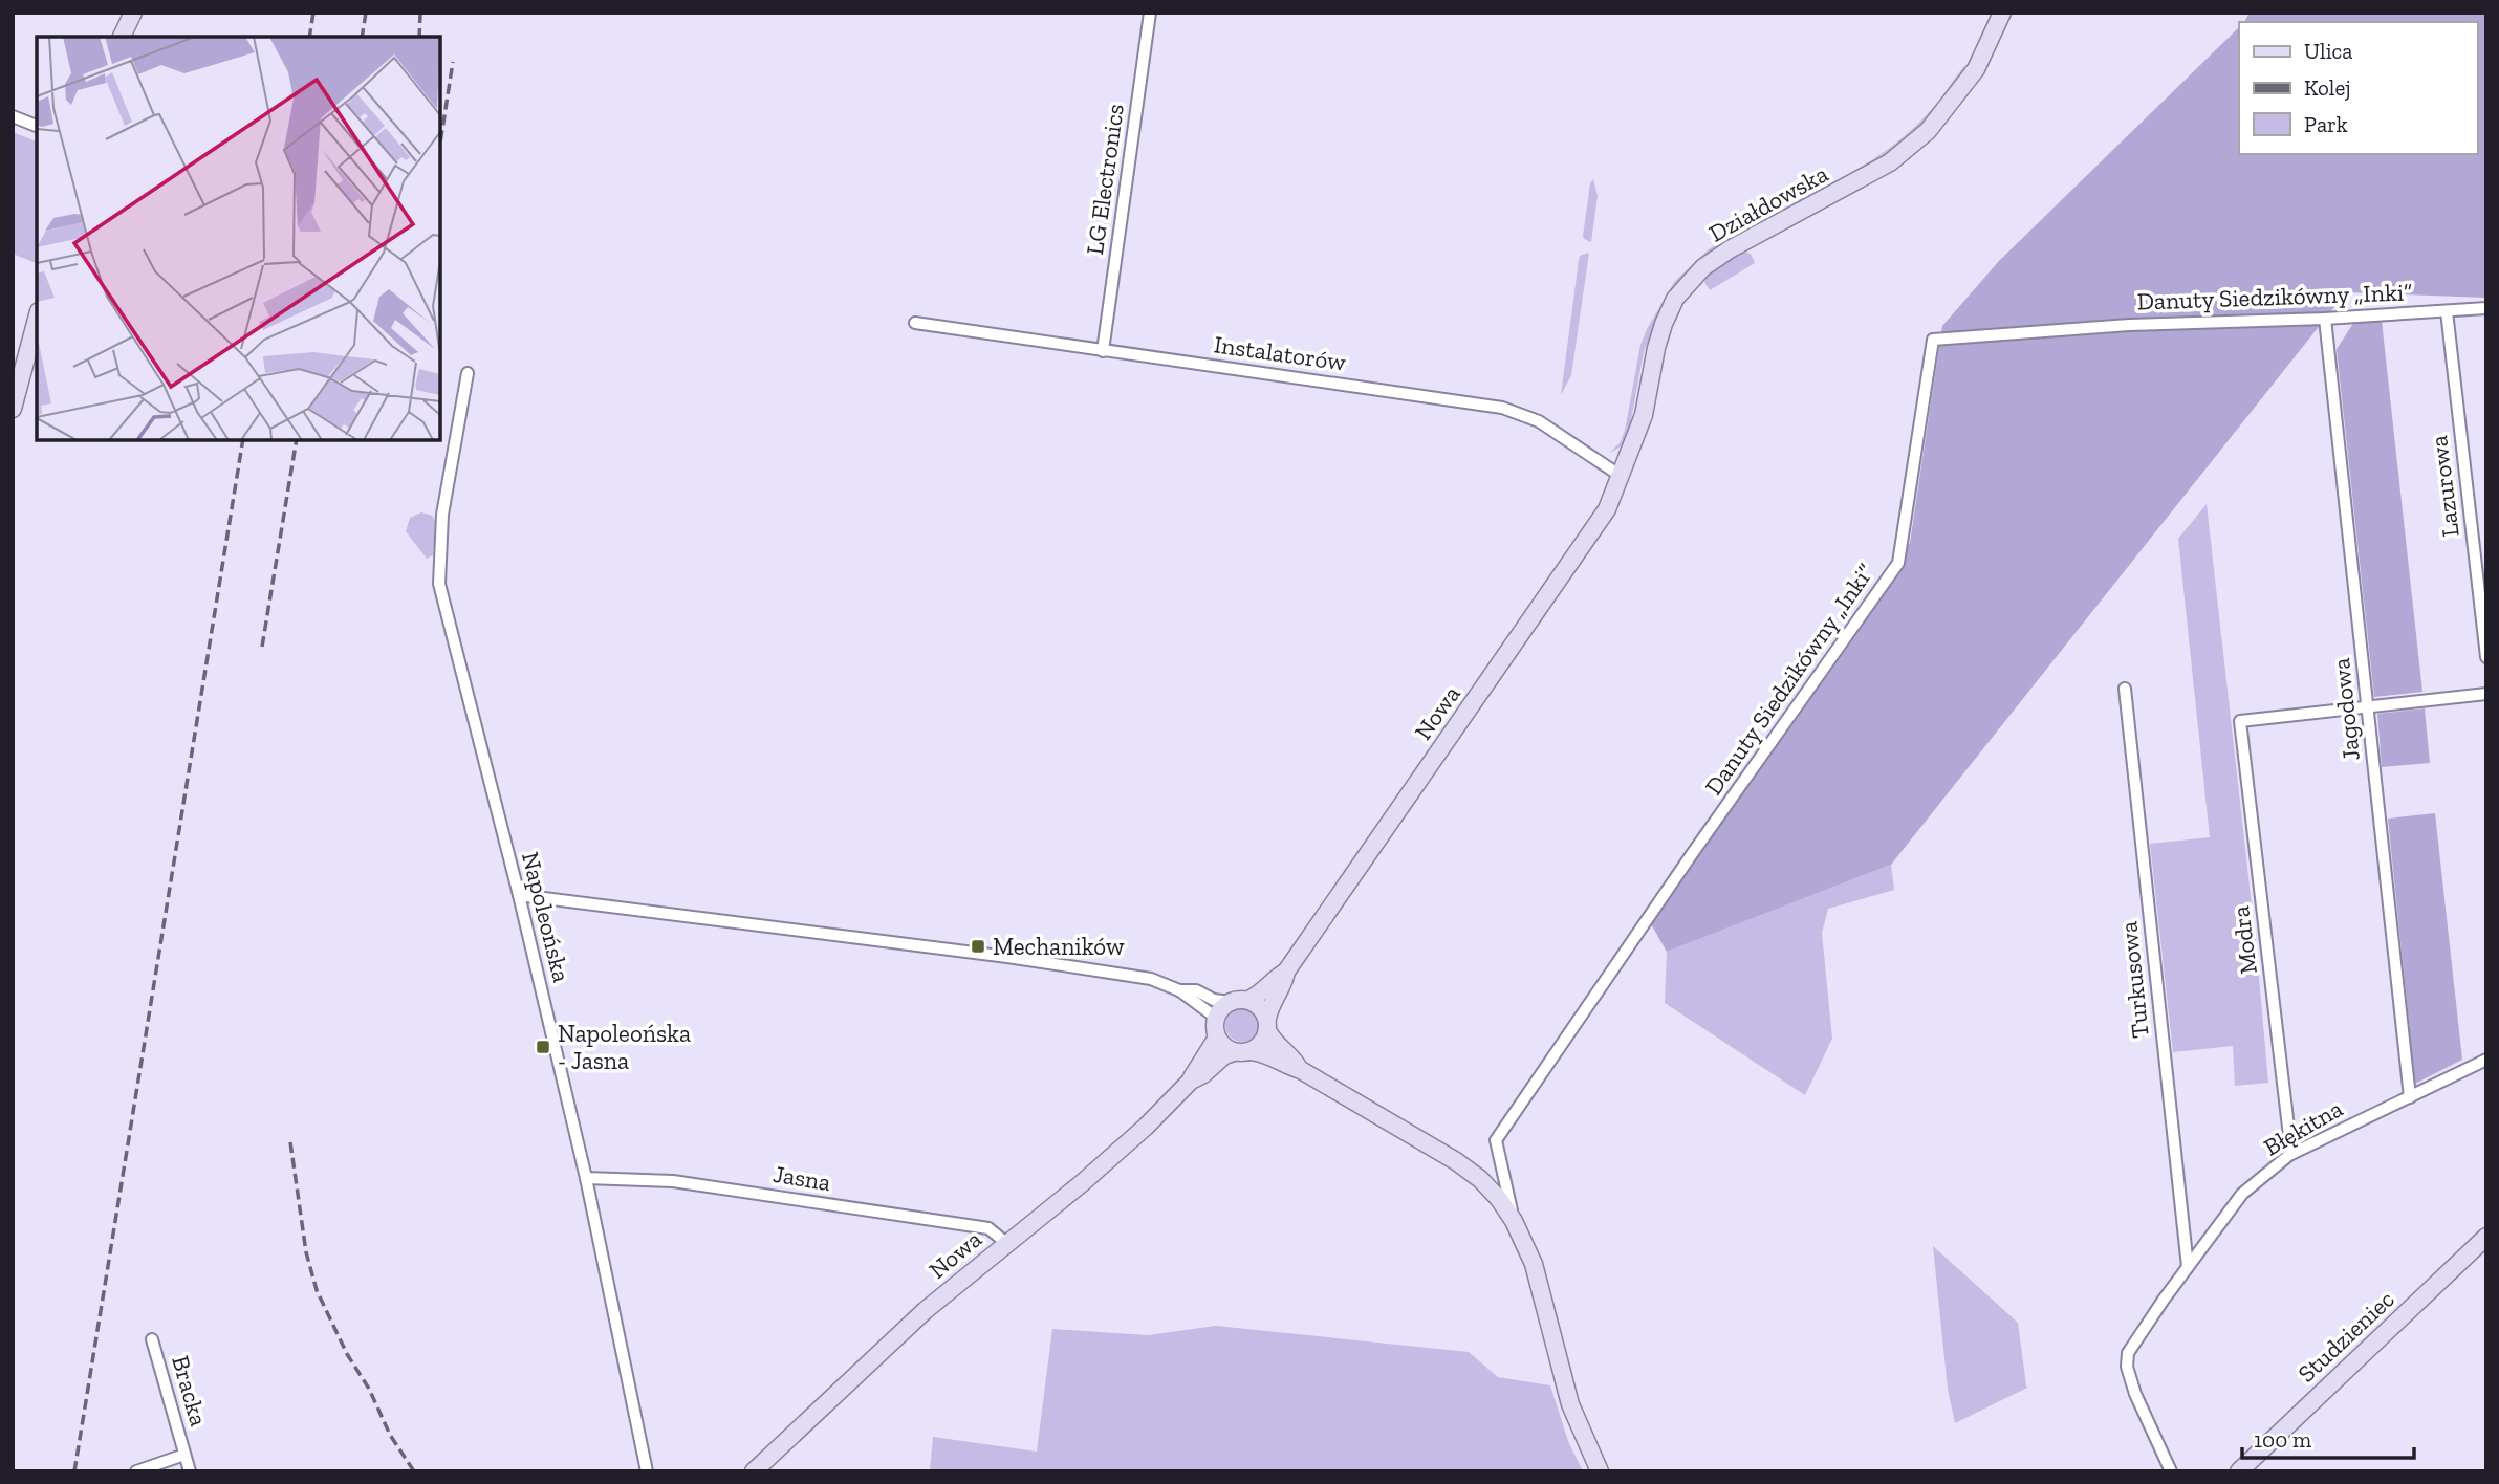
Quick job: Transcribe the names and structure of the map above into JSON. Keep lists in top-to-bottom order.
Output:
{
  "streets": {
    "street": [
      "LG Electronics",
      "Działdowska",
      "Danuty Siedzikówny „Inki”",
      "Instalatorów",
      "Lazurowa",
      "Jagodowa",
      "Nowa",
      "Napoleońska",
      "Modra",
      "Turkusowa",
      "Błękitna",
      "Jasna",
      "Studzieniec",
      "Bracka"
    ]
  },
  "crossings": [
    ["LG Electronics", "Instalatorów"],
    ["Działdowska", "Instalatorów"],
    ["Działdowska", "Nowa"],
    ["Danuty Siedzikówny „Inki”", "Lazurowa"],
    ["Danuty Siedzikówny „Inki”", "Jagodowa"],
    ["Instalatorów", "Nowa"],
    ["Jagodowa", "Modra"],
    ["Jagodowa", "Błękitna"],
    ["Nowa", "Jasna"],
    ["Napoleońska", "Jasna"],
    ["Modra", "Błękitna"],
    ["Turkusowa", "Błękitna"]
  ],
  "places": {
    "transit": ["Mechaników", "Napoleońska - Jasna"]
  },
  "legend": ["Ulica", "Kolej", "Park"],
  "scale_bar": "100 m"
}
